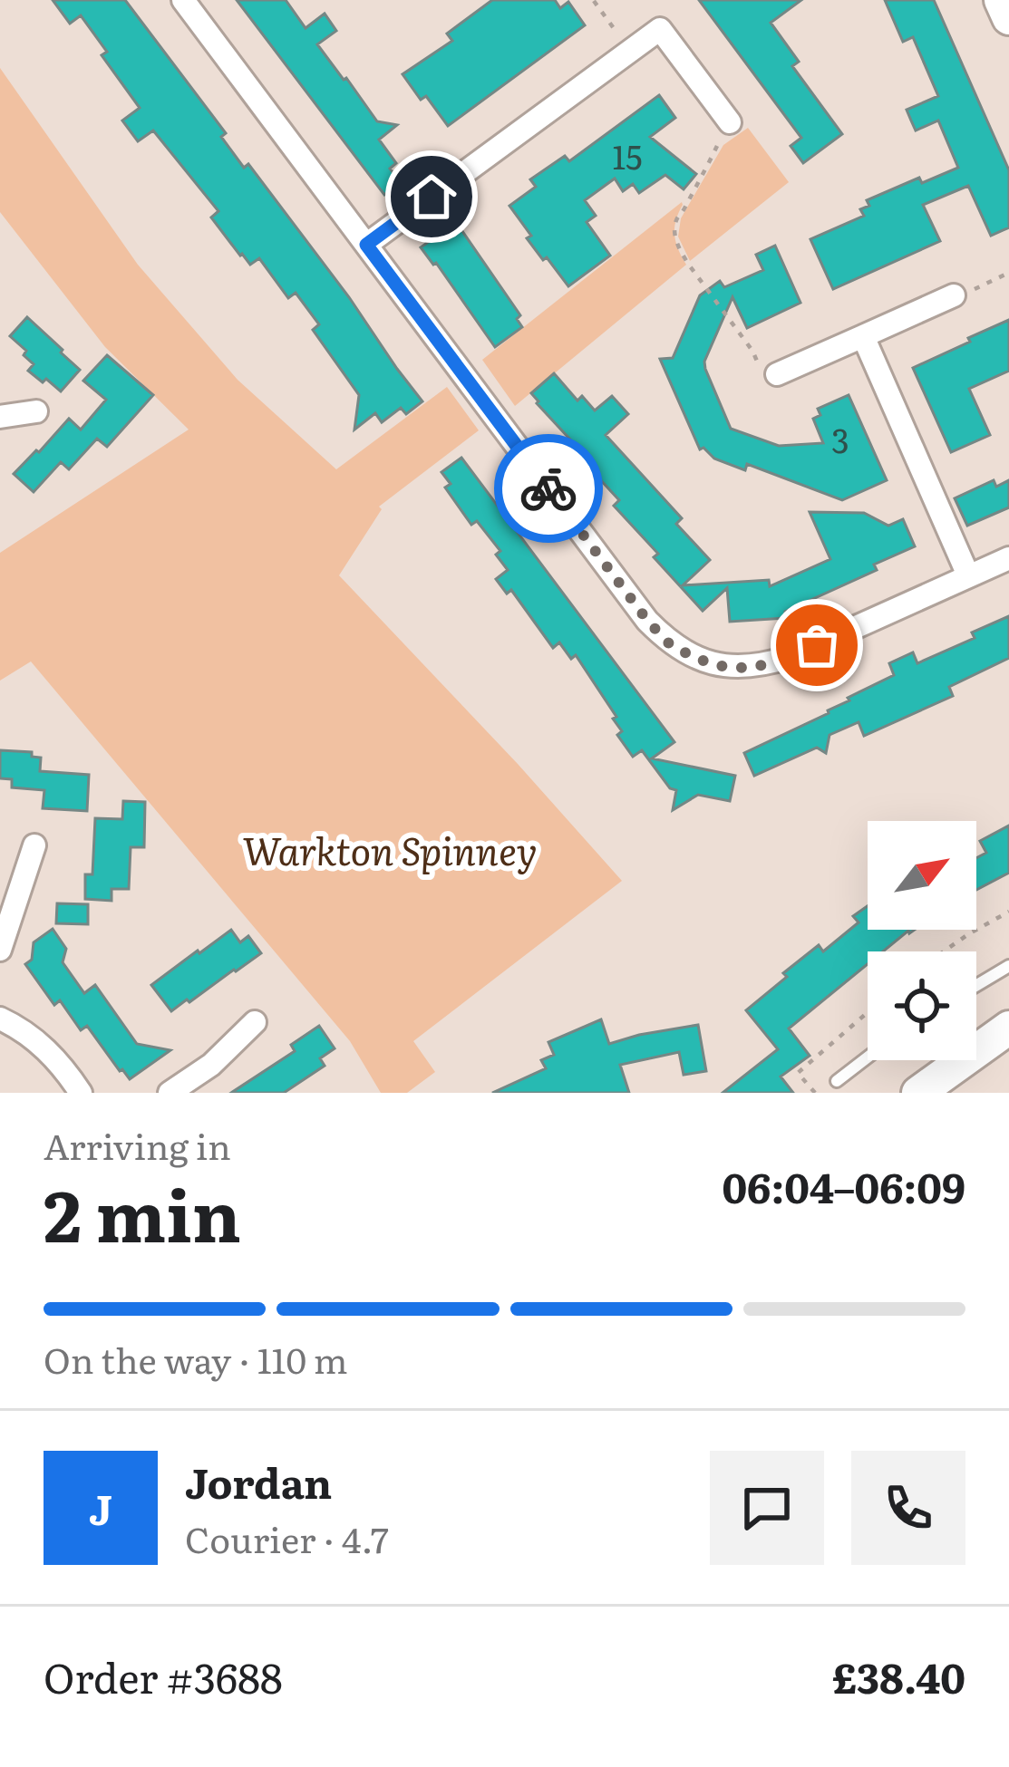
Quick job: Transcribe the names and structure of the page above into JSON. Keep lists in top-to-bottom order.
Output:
{
  "parks": ["Warkton Spinney"],
  "house_numbers": ["15", "3"],
  "north": "top right",
  "page": {
    "heading": ["2 min", "Arriving in", "06:04–06:09"],
    "panel": [
      "Jordan",
      "Courier · 4.7",
      "Order #3688",
      "£38.40"
    ],
    "bar": "On the way · 110 m",
    "round": "J"
  }
}
